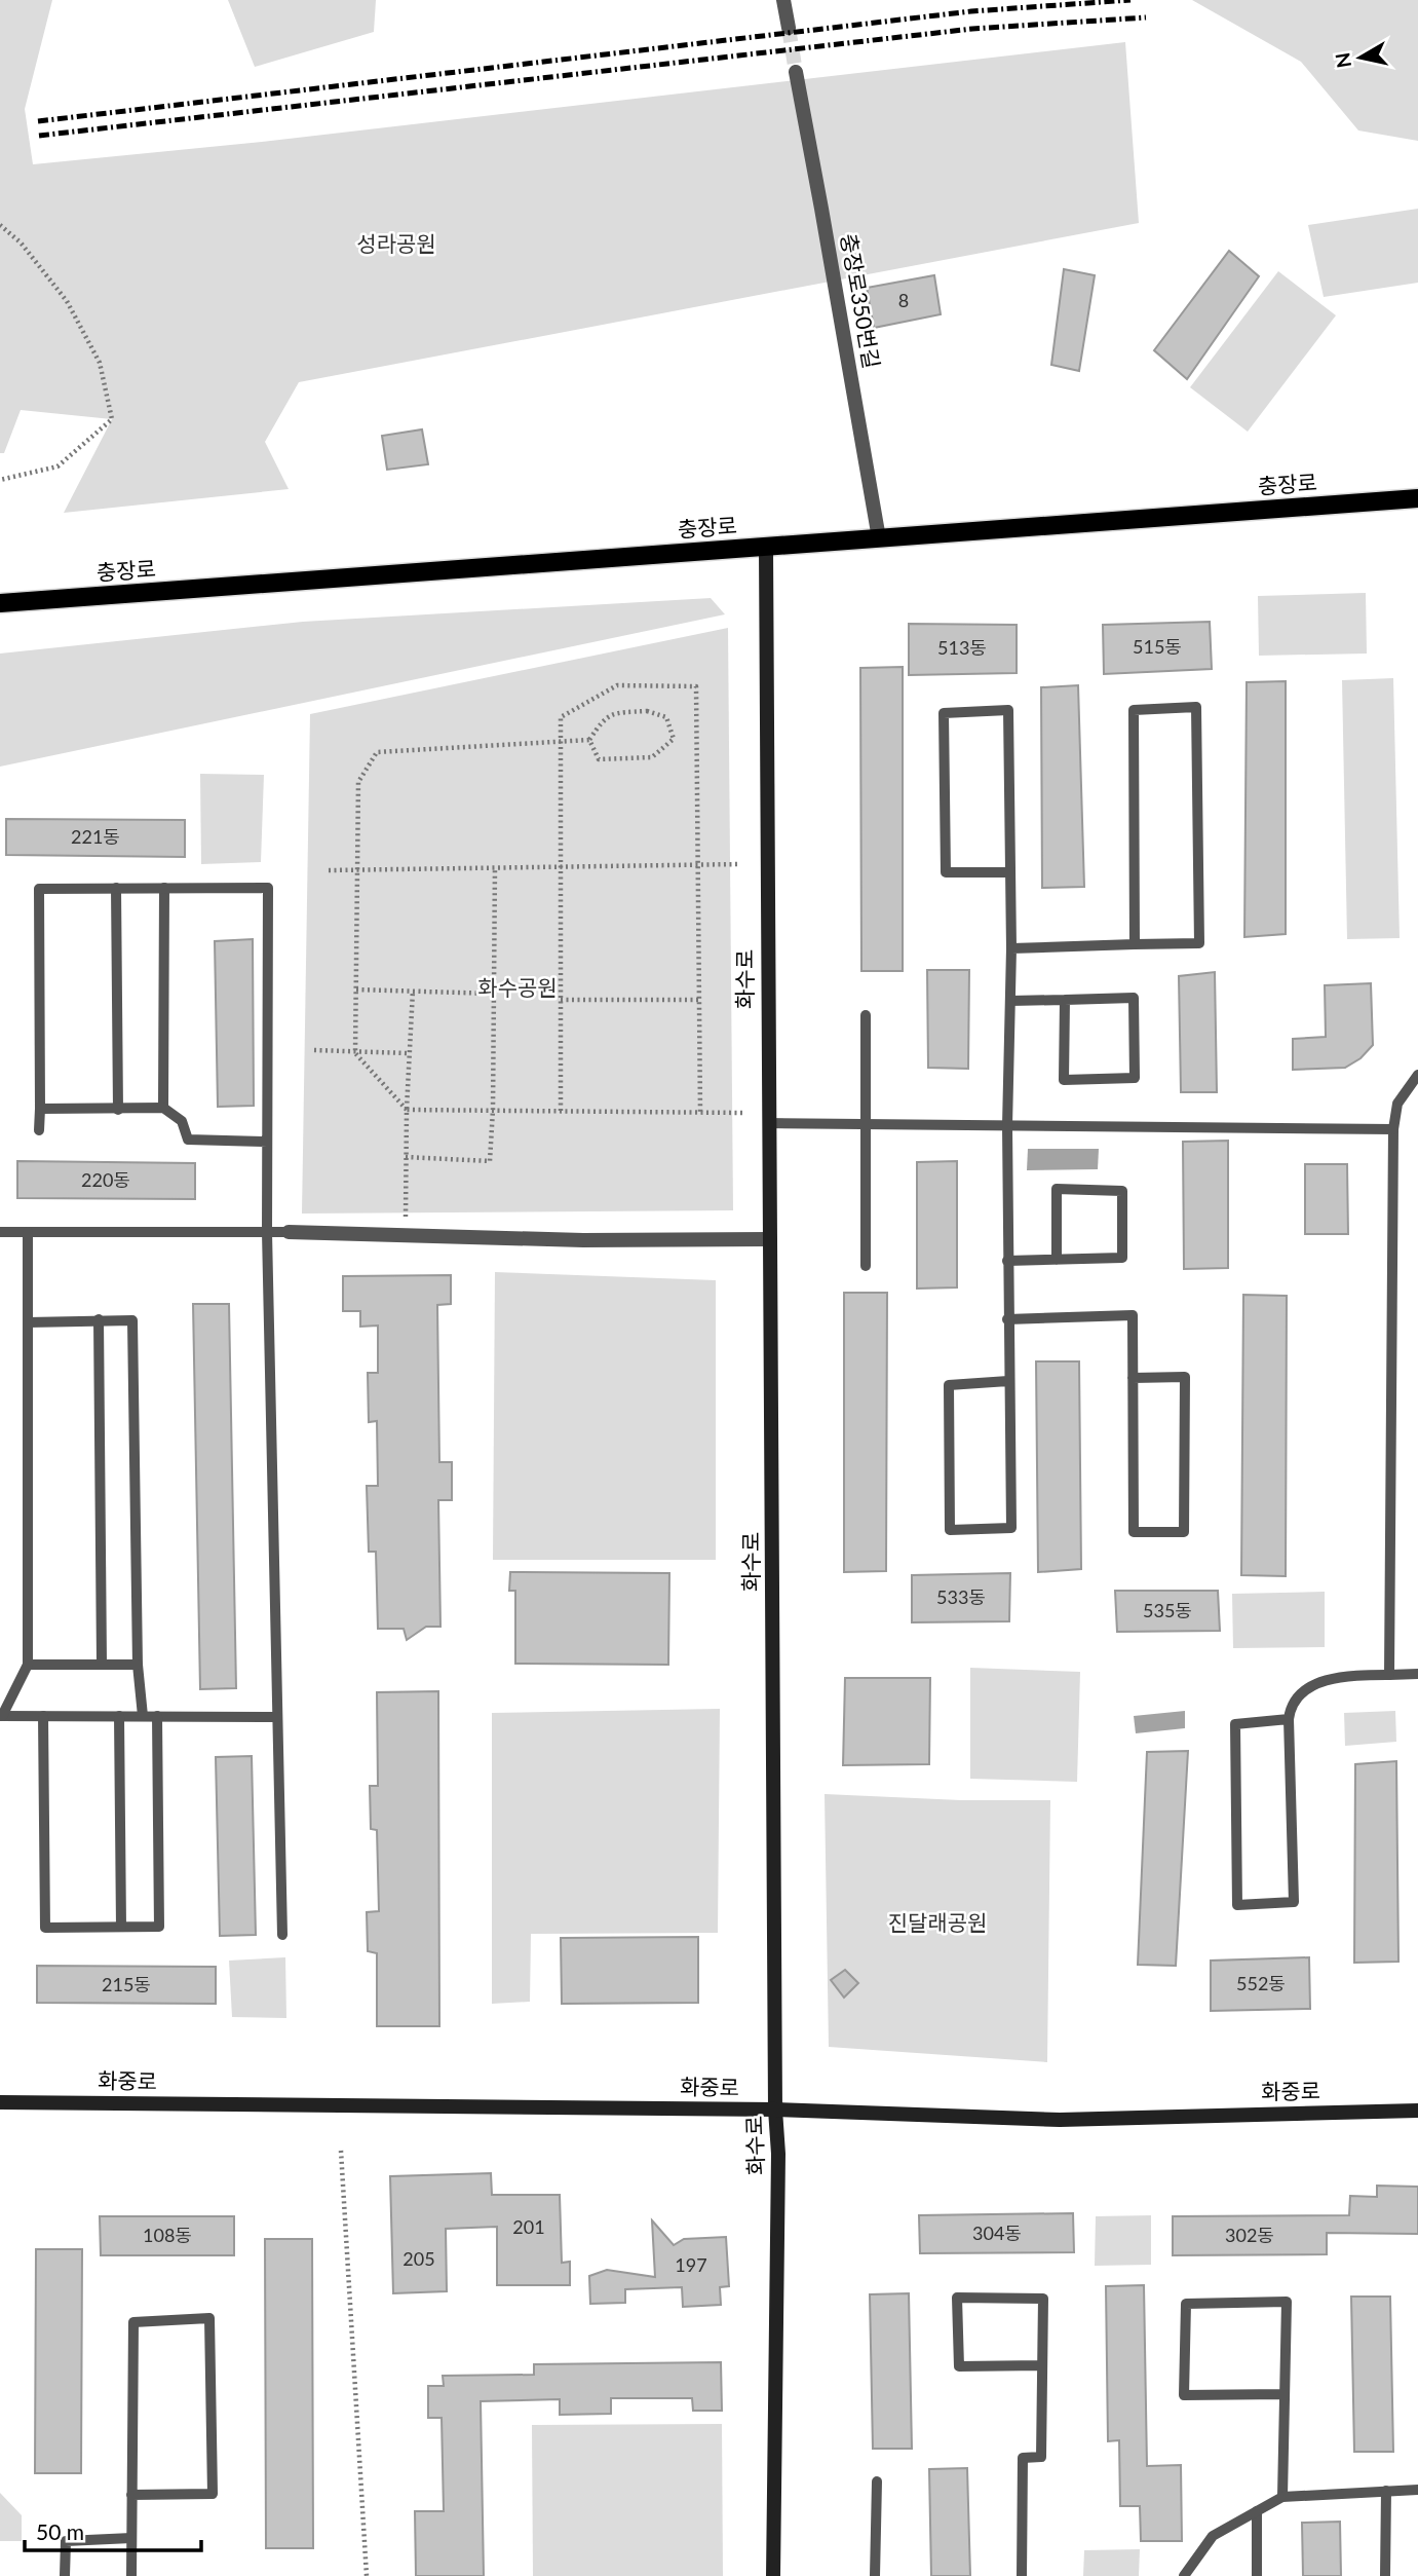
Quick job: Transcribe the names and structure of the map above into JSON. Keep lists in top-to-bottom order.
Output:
{
  "streets": {
    "main road": ["충장로"],
    "street": ["충장로350번길", "화수로", "화중로"]
  },
  "crossings": [
    ["충장로350번길", "충장로"],
    ["충장로", "화수로"],
    ["화수로", "화중로"]
  ],
  "parks": ["성라공원", "화수공원", "진달래공원"],
  "house_numbers": [
    "8",
    "515동",
    "513동",
    "221동",
    "220동",
    "533동",
    "535동",
    "552동",
    "215동",
    "201",
    "304동",
    "108동",
    "302동",
    "205",
    "197"
  ],
  "scale_bar": "50 m",
  "north": "left"
}
